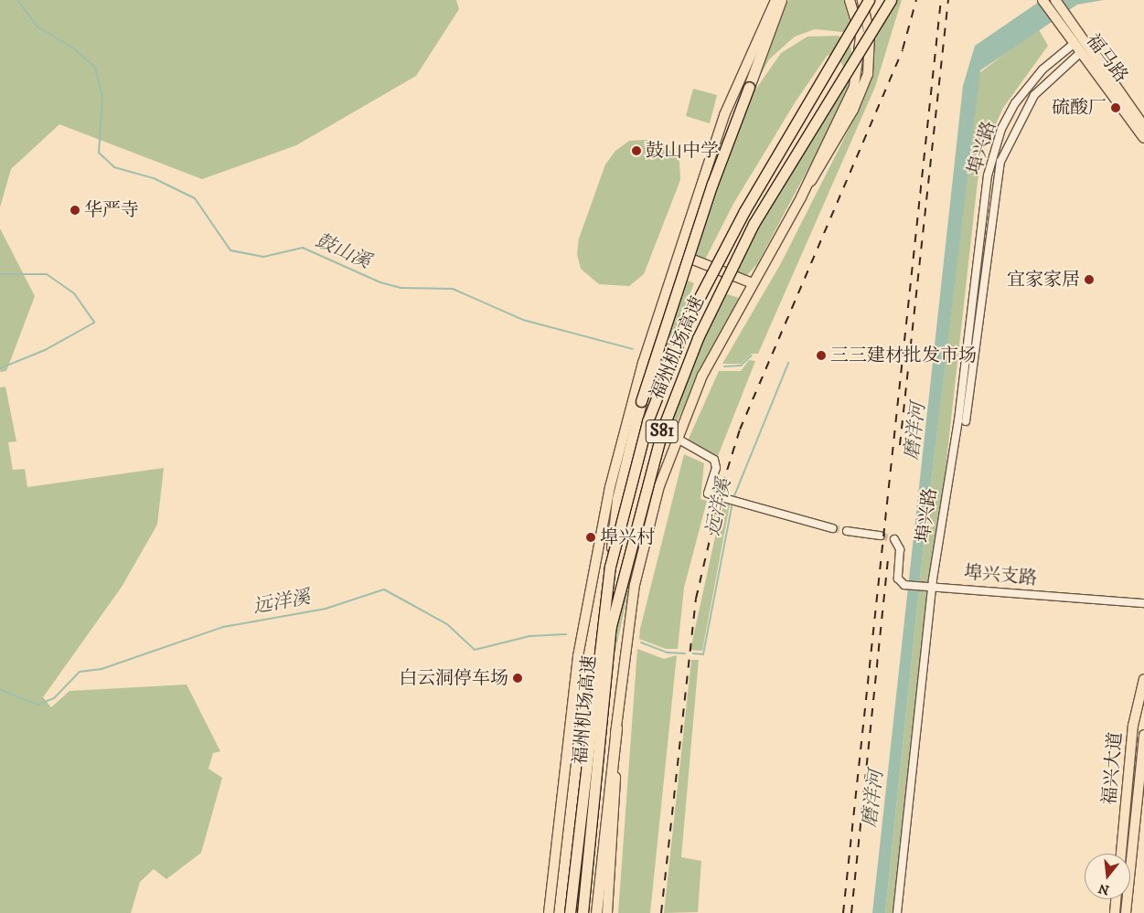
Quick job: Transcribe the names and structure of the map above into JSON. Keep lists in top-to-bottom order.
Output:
{
  "streets": {
    "highway": ["福州机场高速", "S81"],
    "main road": ["福马路", "福兴大道"],
    "street": ["埠兴路", "埠兴支路"]
  },
  "crossings": [
    ["福马路", "埠兴路"],
    ["埠兴路", "埠兴支路"]
  ],
  "water": ["鼓山溪", "磨洋河", "远洋溪"],
  "places": [
    "硫酸厂",
    "鼓山中学",
    "华严寺",
    "宜家家居",
    "三三建材批发市场",
    "埠兴村",
    "白云洞停车场"
  ],
  "north": "bottom"
}
